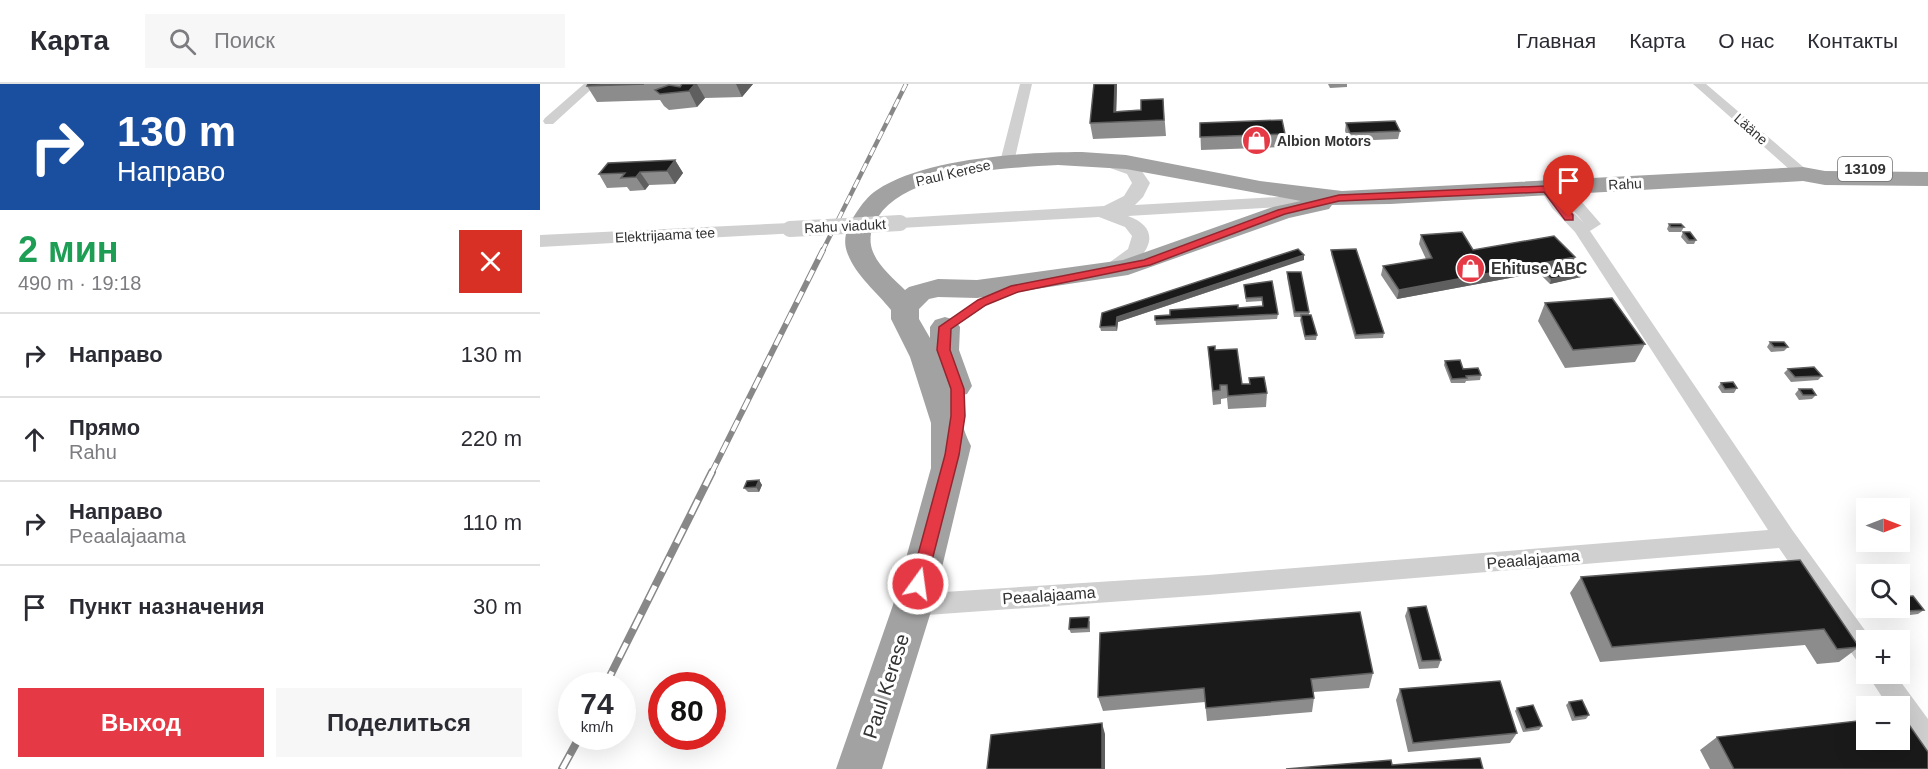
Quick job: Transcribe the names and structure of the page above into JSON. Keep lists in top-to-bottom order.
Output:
{
  "streets": {
    "highway": ["13109", "Paul Kerese", "Rahu"],
    "street": [
      "Lääne",
      "Rahu viadukt",
      "Elektrijaama tee",
      "Peaalajaama"
    ]
  },
  "crossings": [
    ["Lääne", "Rahu"],
    ["13109", "Rahu"],
    ["13109", "Rahu viadukt"],
    ["Paul Kerese", "Peaalajaama"],
    ["Rahu viadukt", "Elektrijaama tee"]
  ],
  "places": {
    "shop": ["Albion Motors", "Ehituse ABC"]
  },
  "north": "right",
  "page": {
    "header": "Карта",
    "search": "Поиск",
    "nav": [
      "Главная",
      "Карта",
      "О нас",
      "Контакты"
    ],
    "turn": ["130 m", "Направо"],
    "heading": ["2 мин", "490 m · 19:18"],
    "list": [
      {
        "name": "Направо",
        "value": "130 m"
      },
      {
        "name": "Прямо",
        "note": "Rahu",
        "value": "220 m"
      },
      {
        "name": "Направо",
        "note": "Peaalajaama",
        "value": "110 m"
      },
      {
        "name": "Пункт назначения",
        "value": "30 m"
      }
    ],
    "map_buttons": ["+", "−"],
    "speed": "74 km/h",
    "limit": "80",
    "buttons": ["Выход", "Поделиться"]
  }
}
